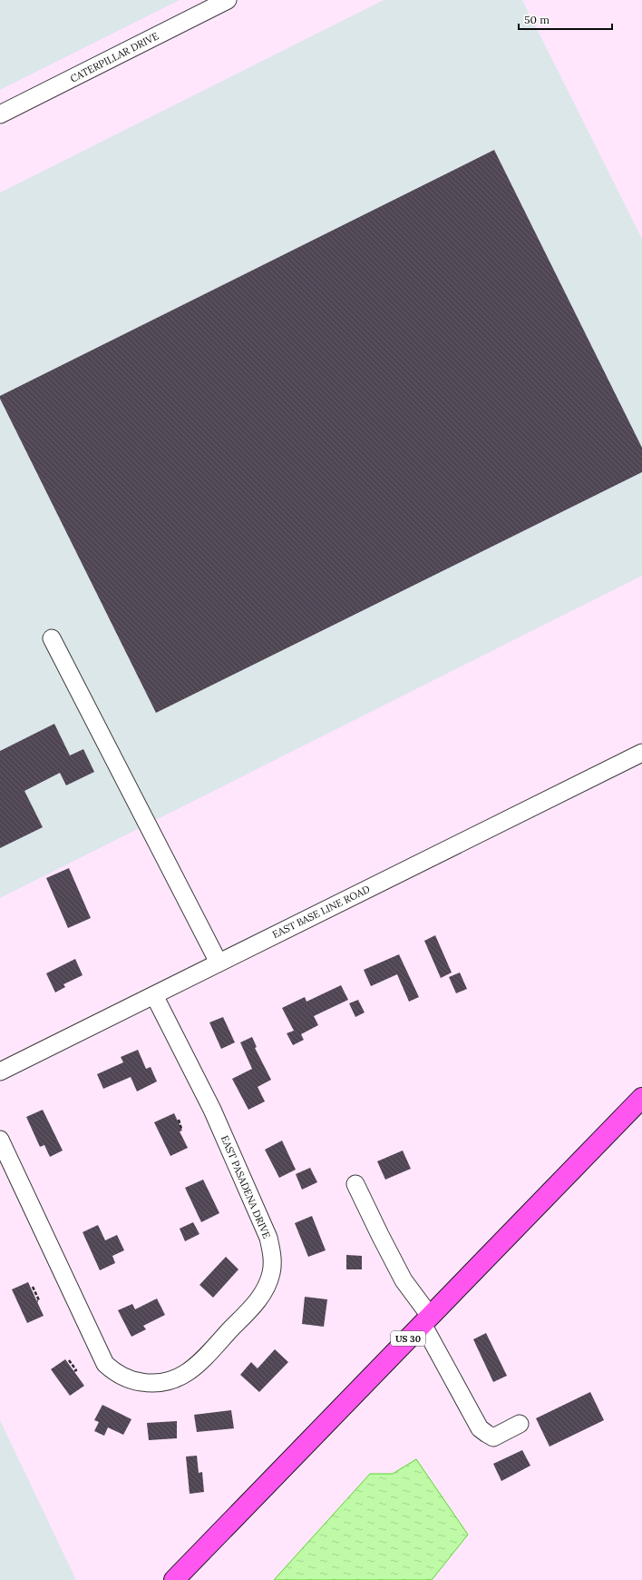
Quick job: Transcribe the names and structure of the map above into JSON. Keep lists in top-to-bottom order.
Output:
{
  "streets": {
    "main road": ["US 30"],
    "street": ["CATERPILLAR DRIVE", "EAST BASE LINE ROAD", "EAST PASADENA DRIVE"]
  },
  "crossings": [
    ["EAST BASE LINE ROAD", "EAST PASADENA DRIVE"]
  ],
  "scale_bar": "50 m"
}
